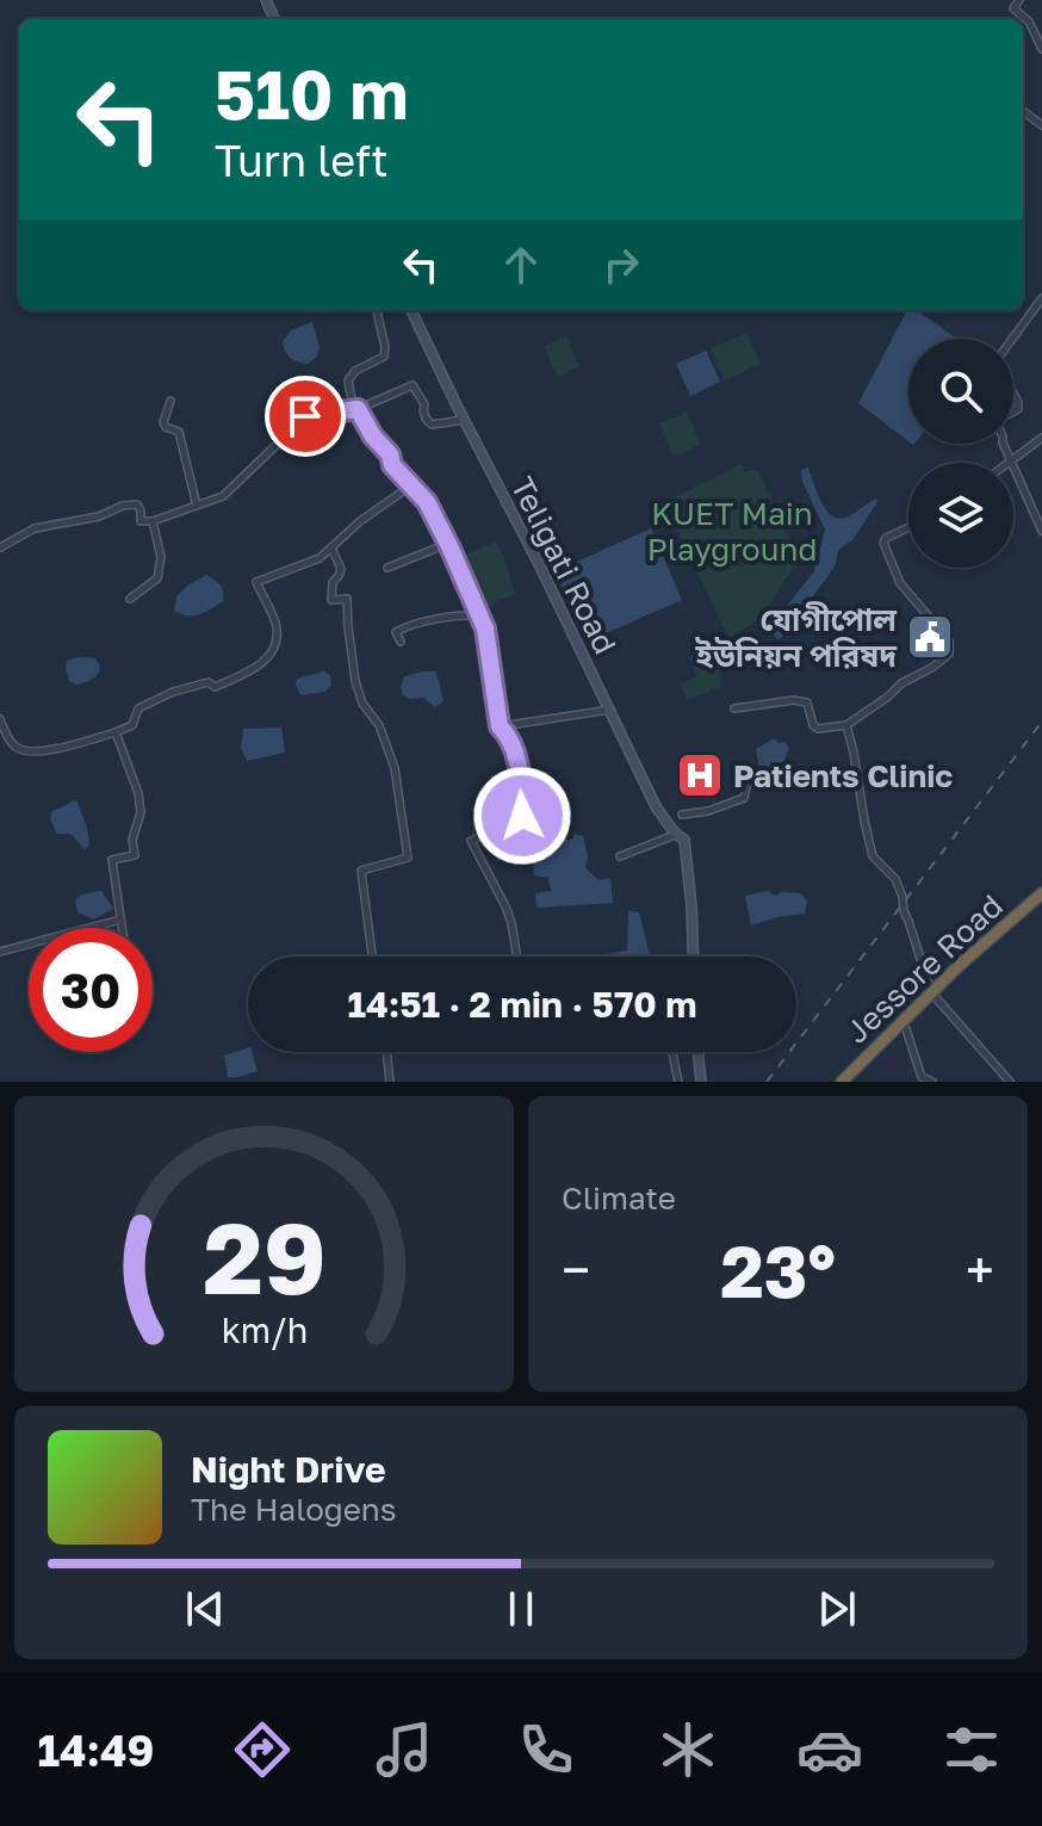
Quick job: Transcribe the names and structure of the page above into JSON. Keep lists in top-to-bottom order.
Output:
{
  "streets": {
    "highway": ["Jessore Road"],
    "main road": ["Teligati Road"]
  },
  "parks": ["KUET Main Playground"],
  "places": {
    "public building": ["যোগীপোল ইউনিয়ন পরিষদ"],
    "hospital": ["Patients Clinic"]
  },
  "page": {
    "turn": ["510 m", "Turn left"],
    "limit": "30",
    "trip": "14:51 · 2 min · 570 m",
    "tile": "Climate",
    "heat": ["−", "23°", "+"],
    "song": ["Night Drive", "The Halogens"],
    "tabs": "14:49",
    "gauge": ["29", "km/h"]
  }
}
